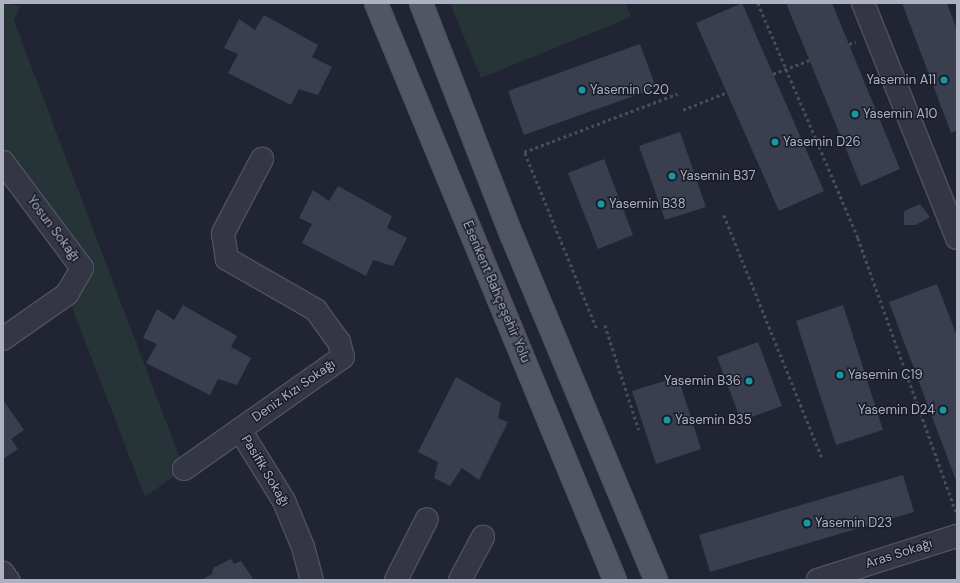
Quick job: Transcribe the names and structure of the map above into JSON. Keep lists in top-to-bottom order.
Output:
{
  "streets": {
    "main road": ["Esenkent Bahçeşehir Yolu"],
    "street": [
      "Yosun Sokağı",
      "Deniz Kızı Sokağı",
      "Pasifik Sokağı",
      "Aras Sokağı"
    ]
  },
  "crossings": [
    ["Deniz Kızı Sokağı", "Pasifik Sokağı"]
  ],
  "places": [
    "Yasemin A11",
    "Yasemin C20",
    "Yasemin A10",
    "Yasemin D26",
    "Yasemin B37",
    "Yasemin B38",
    "Yasemin C19",
    "Yasemin B36",
    "Yasemin D24",
    "Yasemin B35",
    "Yasemin D23"
  ]
}
